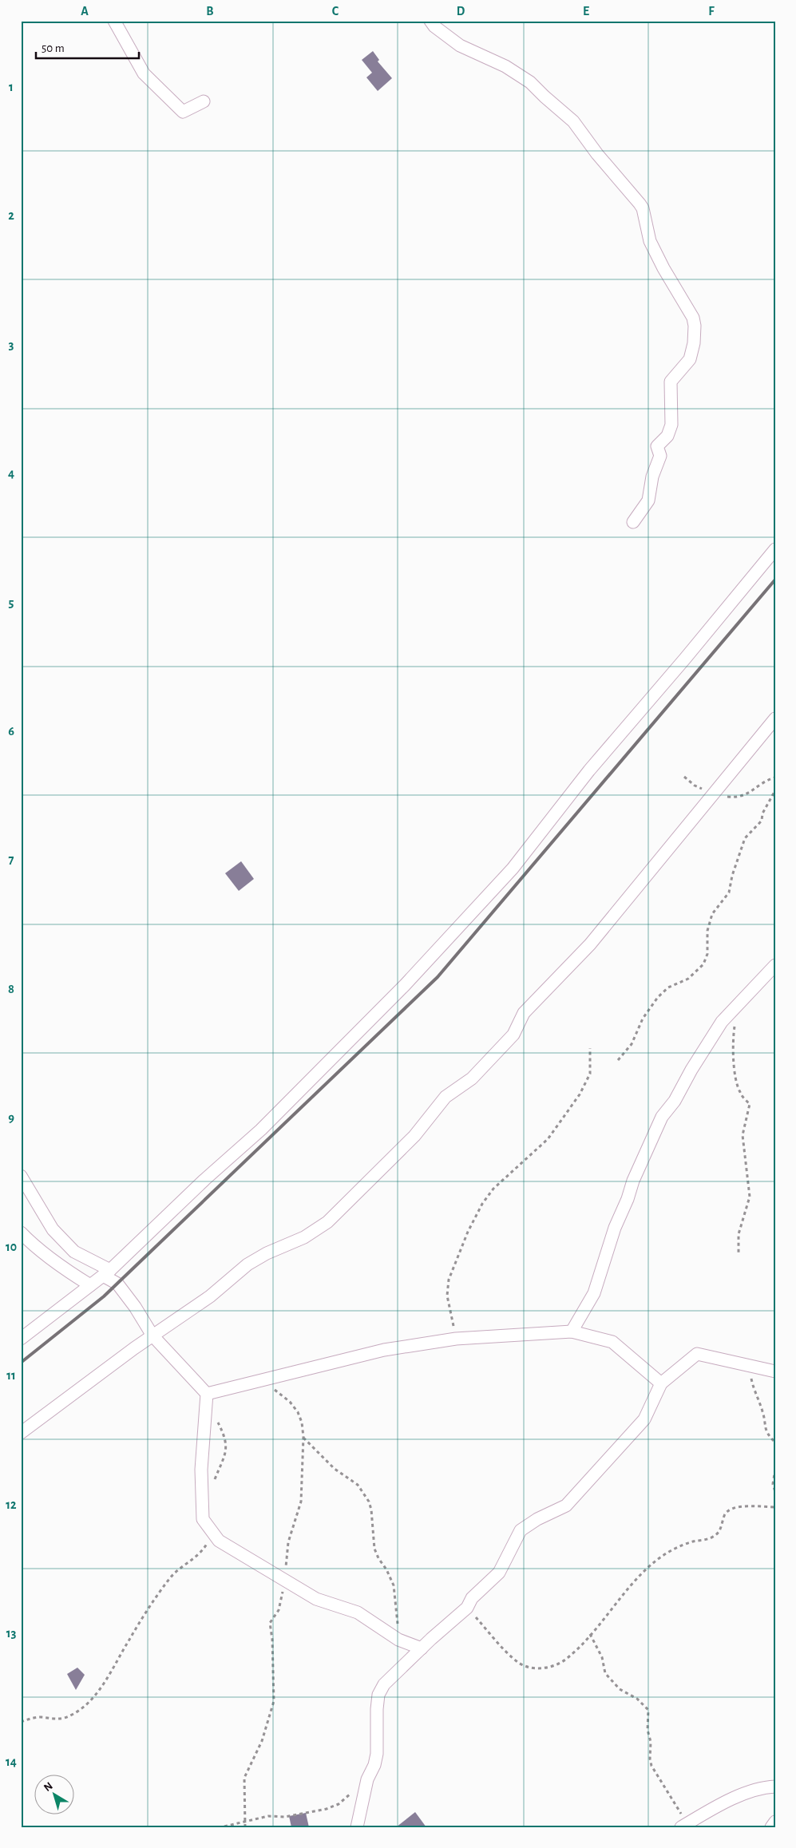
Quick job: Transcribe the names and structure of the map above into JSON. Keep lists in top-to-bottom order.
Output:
{
  "scale_bar": "50 m",
  "north": "top left",
  "grid": {
    "columns": [
      "A",
      "B",
      "C",
      "D",
      "E",
      "F"
    ],
    "rows": [
      "1",
      "2",
      "3",
      "4",
      "5",
      "6",
      "7",
      "8",
      "9",
      "10",
      "11",
      "12",
      "13",
      "14"
    ]
  }
}
